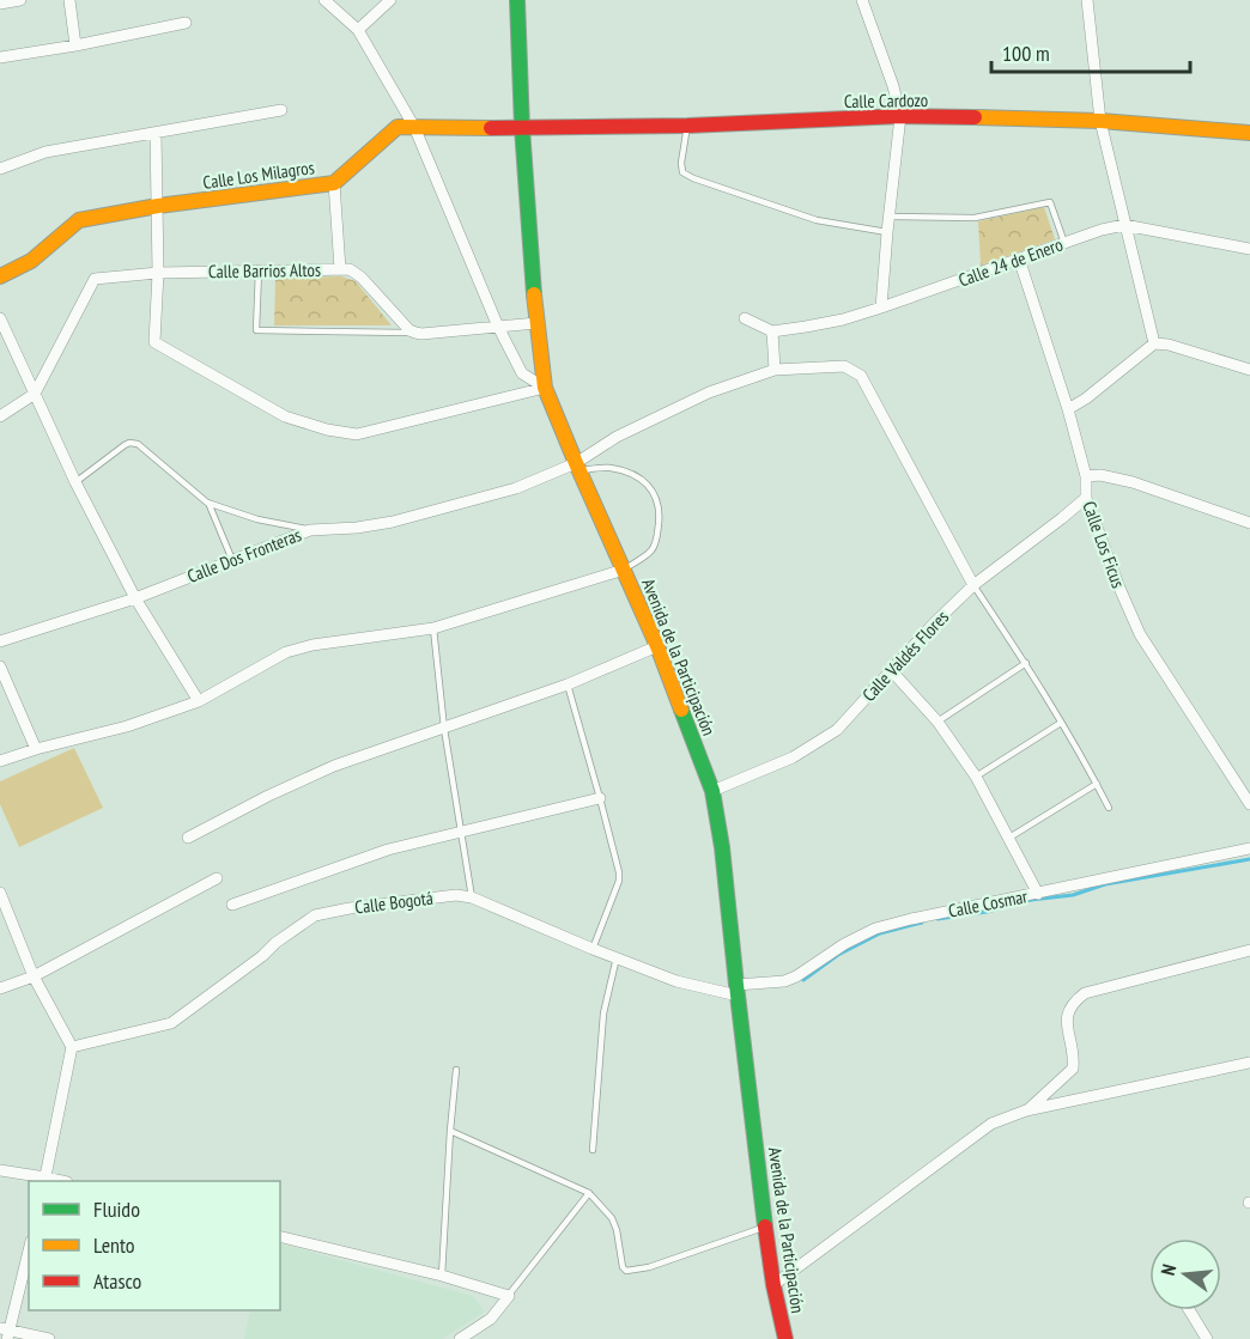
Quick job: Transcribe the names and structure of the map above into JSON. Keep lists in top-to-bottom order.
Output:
{
  "streets": {
    "main road": ["Calle Cardozo", "Calle Los Milagros", "Avenida de la Participación"],
    "street": [
      "Calle 24 de Enero",
      "Calle Barrios Altos",
      "Calle Los Ficus",
      "Calle Dos Fronteras",
      "Calle Valdés Flores",
      "Calle Bogotá",
      "Calle Cosmar"
    ]
  },
  "crossings": [
    ["Calle Cardozo", "Calle Los Milagros"],
    ["Calle Cardozo", "Avenida de la Participación"],
    ["Calle Los Milagros", "Avenida de la Participación"],
    ["Calle 24 de Enero", "Calle Los Ficus"],
    ["Calle Los Ficus", "Calle Valdés Flores"],
    ["Calle Dos Fronteras", "Avenida de la Participación"],
    ["Calle Valdés Flores", "Avenida de la Participación"],
    ["Avenida de la Participación", "Calle Bogotá"],
    ["Avenida de la Participación", "Calle Cosmar"],
    ["Calle Bogotá", "Calle Cosmar"]
  ],
  "legend": ["Fluido", "Lento", "Atasco"],
  "scale_bar": "100 m",
  "north": "left"
}
